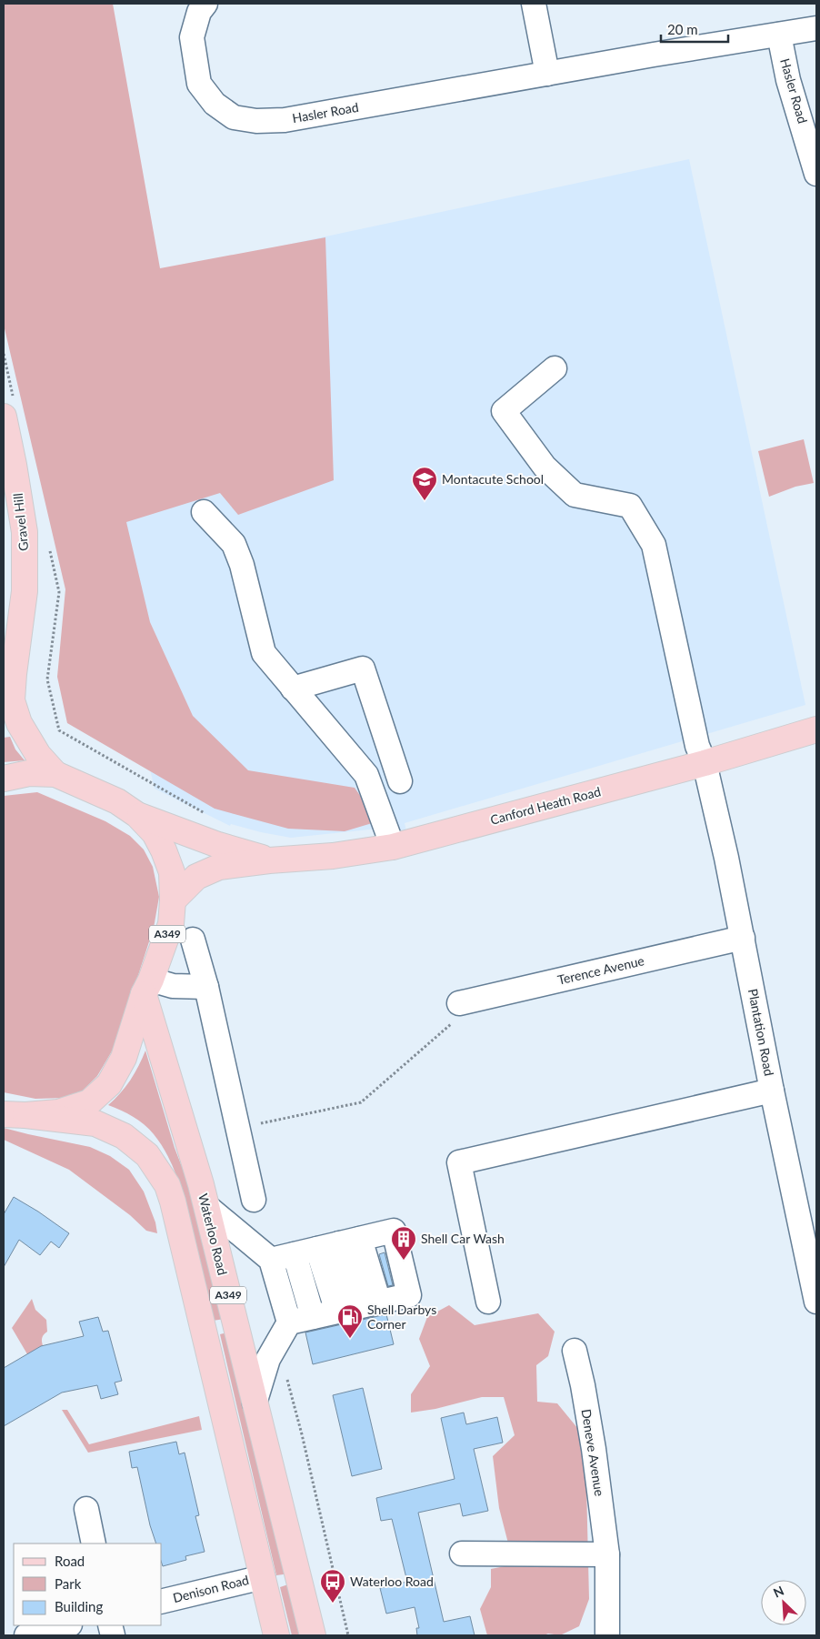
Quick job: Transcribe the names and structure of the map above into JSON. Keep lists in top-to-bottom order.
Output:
{
  "streets": {
    "main road": [
      "Gravel Hill",
      "Canford Heath Road",
      "A349",
      "Waterloo Road"
    ],
    "street": [
      "Hasler Road",
      "Terence Avenue",
      "Plantation Road",
      "Deneve Avenue",
      "Denison Road"
    ]
  },
  "crossings": [
    ["Gravel Hill", "A349"],
    ["Canford Heath Road", "A349"],
    ["Canford Heath Road", "Plantation Road"],
    ["A349", "Waterloo Road"],
    ["A349", "Denison Road"],
    ["Terence Avenue", "Plantation Road"]
  ],
  "places": {
    "school or university": ["Montacute School"],
    "building": ["Shell Car Wash"],
    "fuel station": ["Shell Darbys Corner"],
    "bus stop": ["Waterloo Road"]
  },
  "legend": ["Road", "Park", "Building"],
  "scale_bar": "20 m",
  "north": "top left"
}
